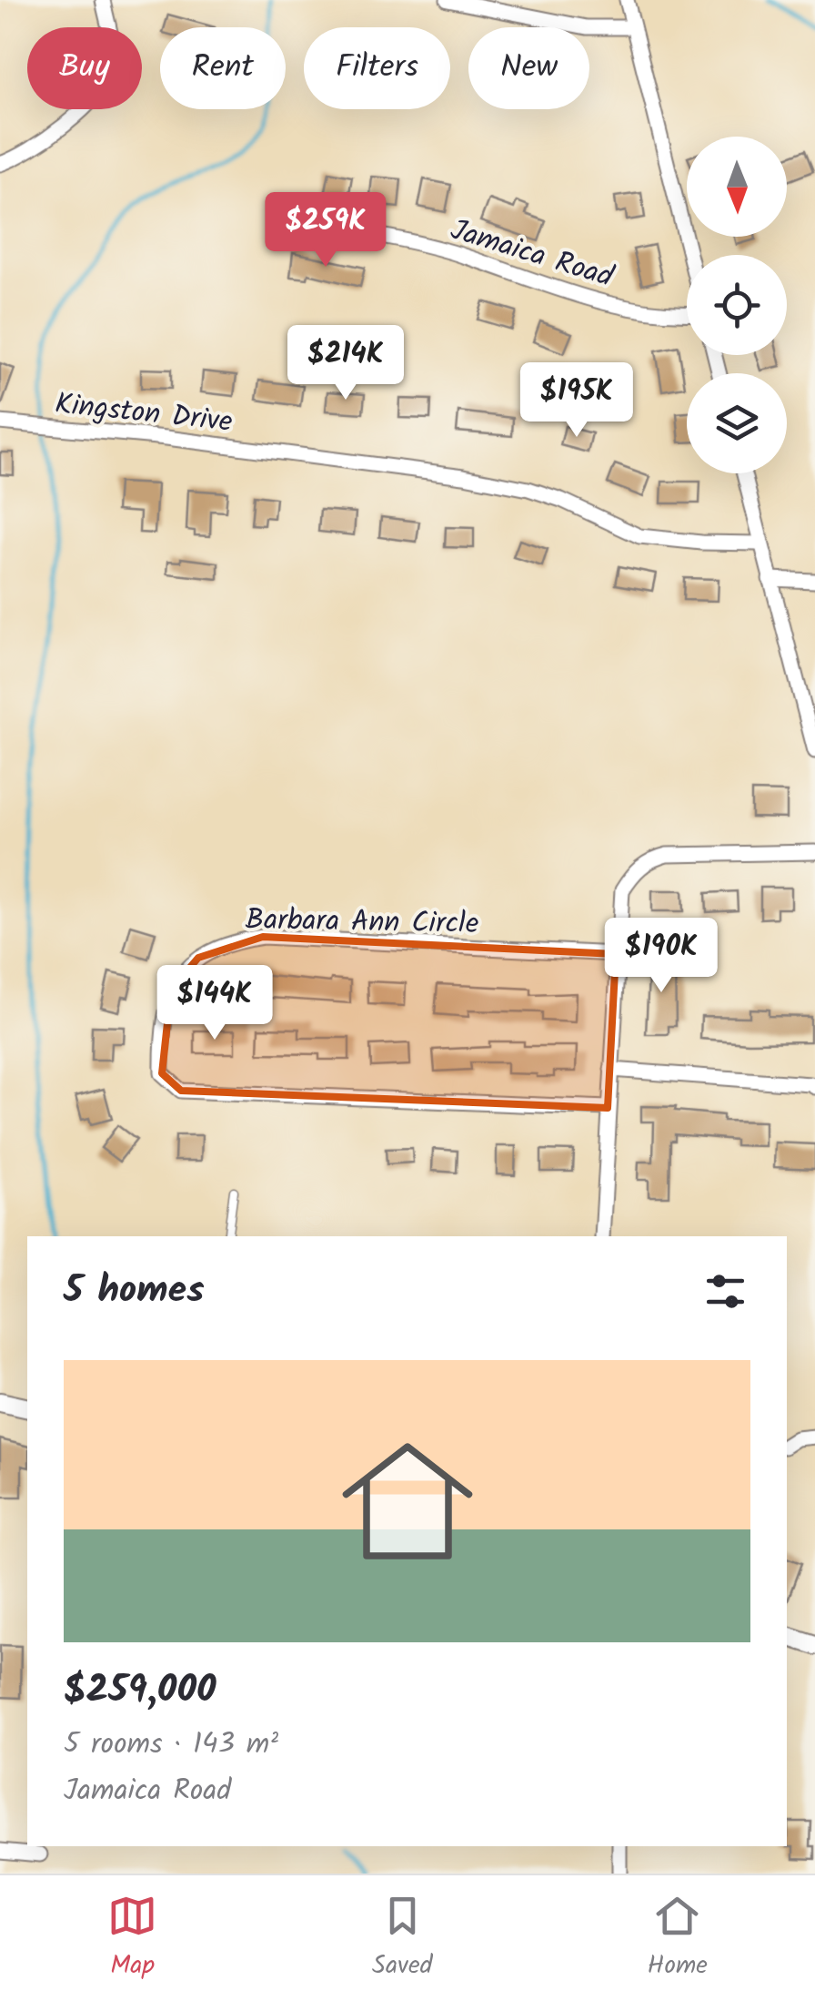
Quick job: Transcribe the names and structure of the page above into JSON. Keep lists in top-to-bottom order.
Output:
{
  "streets": {
    "street": ["Jamaica Road", "Kingston Drive", "Barbara Ann Circle"]
  },
  "north": "bottom",
  "page": {
    "chip": [
      "Buy",
      "Rent",
      "Filters",
      "New"
    ],
    "price": [
      "$259K",
      "$214K",
      "$195K",
      "$190K",
      "$144K"
    ],
    "heading": "5 homes",
    "list": [
      {
        "name": "$259,000",
        "note": "5 rooms · 143 m² · Jamaica Road"
      }
    ],
    "tabs": ["Map", "Saved", "Home"]
  }
}
